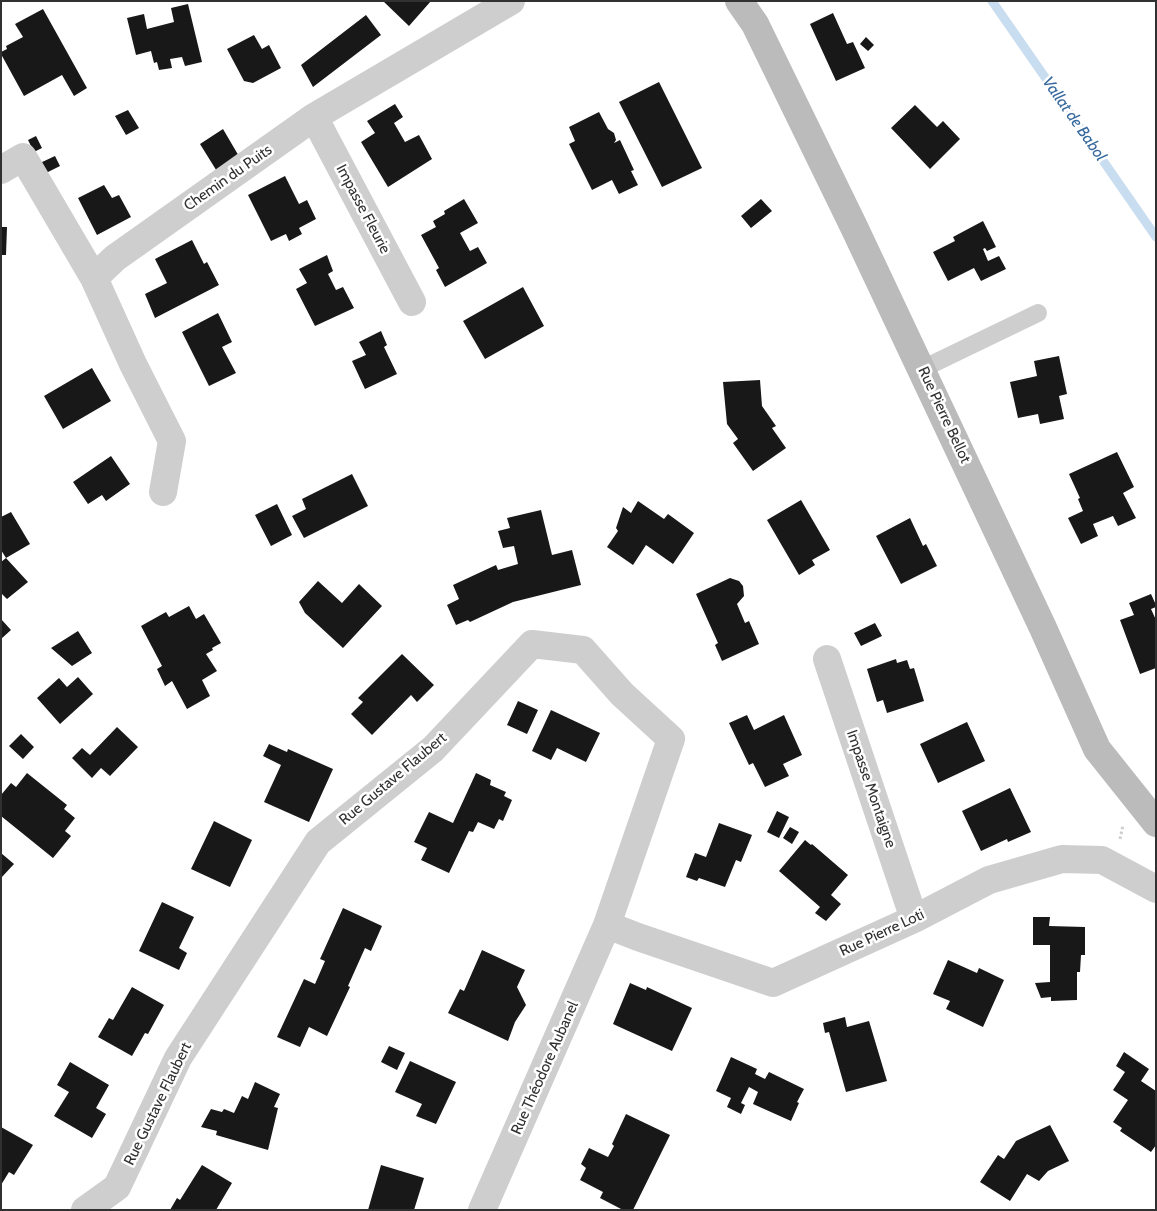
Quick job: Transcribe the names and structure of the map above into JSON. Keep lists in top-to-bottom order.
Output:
{
  "streets": {
    "street": [
      "Chemin du Puits",
      "Impasse Fleurie",
      "Rue Pierre Bellot",
      "Rue Gustave Flaubert",
      "Impasse Montaigne",
      "Rue Pierre Loti",
      "Rue Théodore Aubanel"
    ]
  },
  "crossings": [
    ["Chemin du Puits", "Impasse Fleurie"],
    ["Rue Gustave Flaubert", "Rue Pierre Loti"],
    ["Rue Gustave Flaubert", "Rue Théodore Aubanel"],
    ["Impasse Montaigne", "Rue Pierre Loti"],
    ["Rue Pierre Loti", "Rue Théodore Aubanel"]
  ],
  "water": ["Vallat de Babol"]
}
